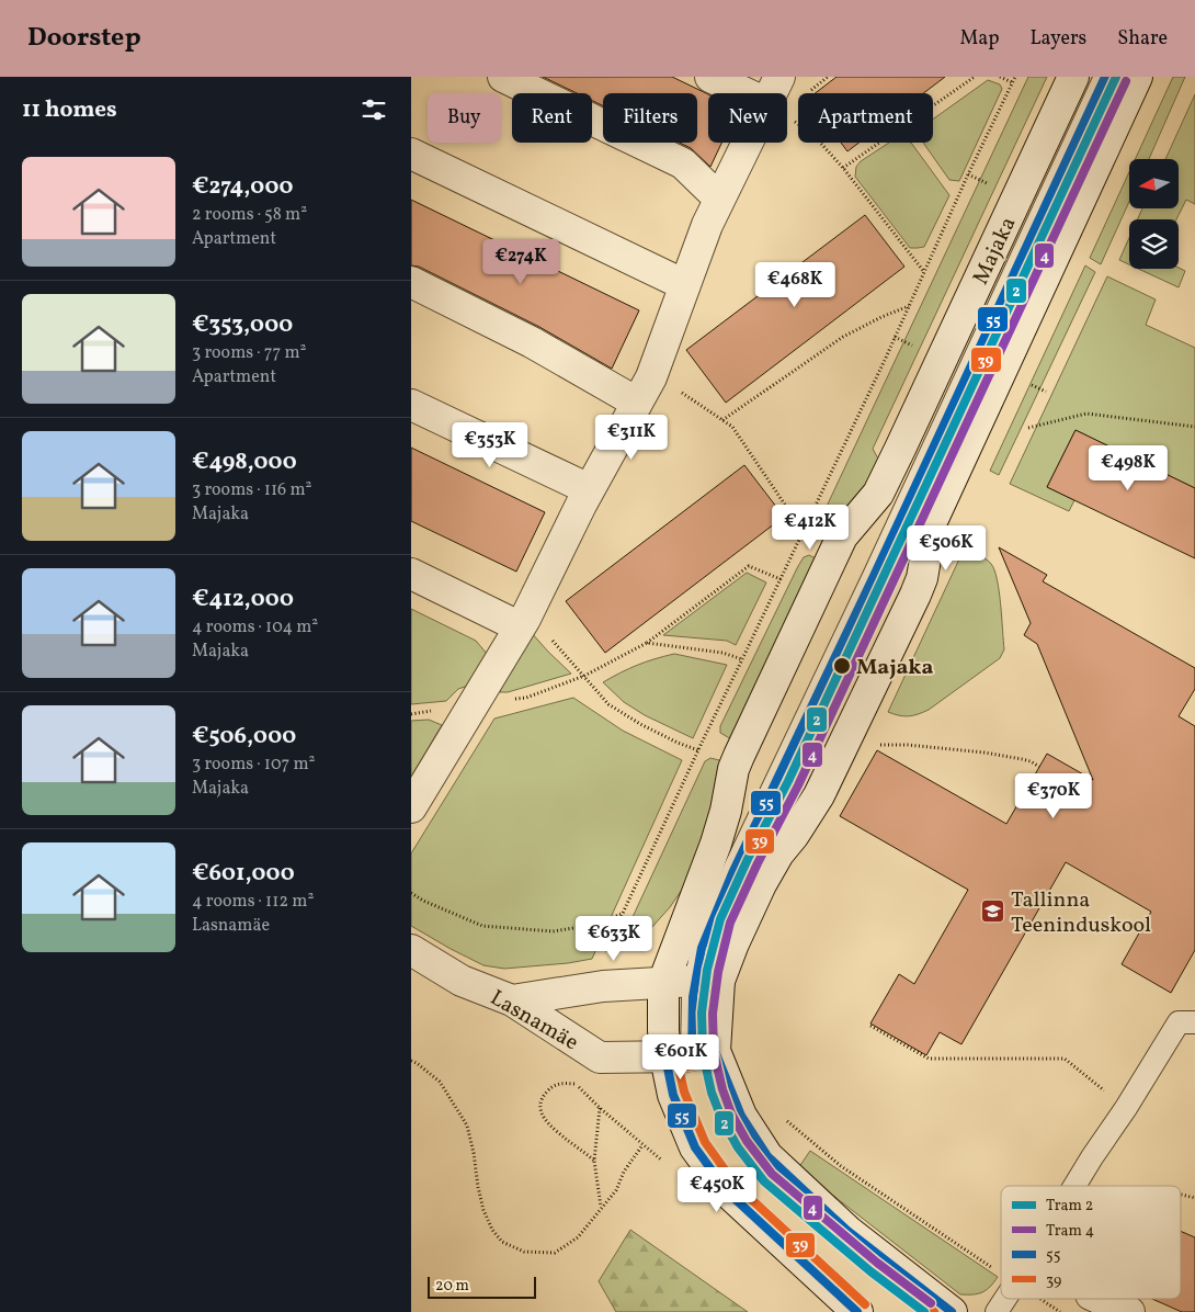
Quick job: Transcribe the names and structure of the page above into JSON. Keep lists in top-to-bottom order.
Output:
{
  "streets": {
    "street": ["Majaka", "Lasnamäe"]
  },
  "crossings": [
    ["Majaka", "Lasnamäe"]
  ],
  "places": {
    "other": ["Majaka"],
    "school or university": ["Tallinna Teeninduskool"]
  },
  "lines": [
    "tram line 2",
    "transit line 55",
    "tram line 4",
    "transit line 39"
  ],
  "legend": [
    "Tram 2",
    "Tram 4",
    "55",
    "39"
  ],
  "scale_bar": "20 m",
  "north": "left",
  "page": {
    "header": "Doorstep",
    "nav": ["Map", "Layers", "Share"],
    "heading": "11 homes",
    "chip": [
      "Buy",
      "Rent",
      "Filters",
      "New",
      "Apartment"
    ],
    "list": [
      {
        "name": "€274,000",
        "note": "2 rooms · 58 m² · Apartment"
      },
      {
        "name": "€353,000",
        "note": "3 rooms · 77 m² · Apartment"
      },
      {
        "name": "€498,000",
        "note": "3 rooms · 116 m² · Majaka"
      },
      {
        "name": "€412,000",
        "note": "4 rooms · 104 m² · Majaka"
      },
      {
        "name": "€506,000",
        "note": "3 rooms · 107 m² · Majaka"
      },
      {
        "name": "€601,000",
        "note": "4 rooms · 112 m² · Lasnamäe"
      }
    ],
    "price": [
      "€274K",
      "€468K",
      "€311K",
      "€353K",
      "€498K",
      "€412K",
      "€506K",
      "€370K",
      "€633K",
      "€601K",
      "€450K"
    ],
    "scale": "20 m"
  }
}
